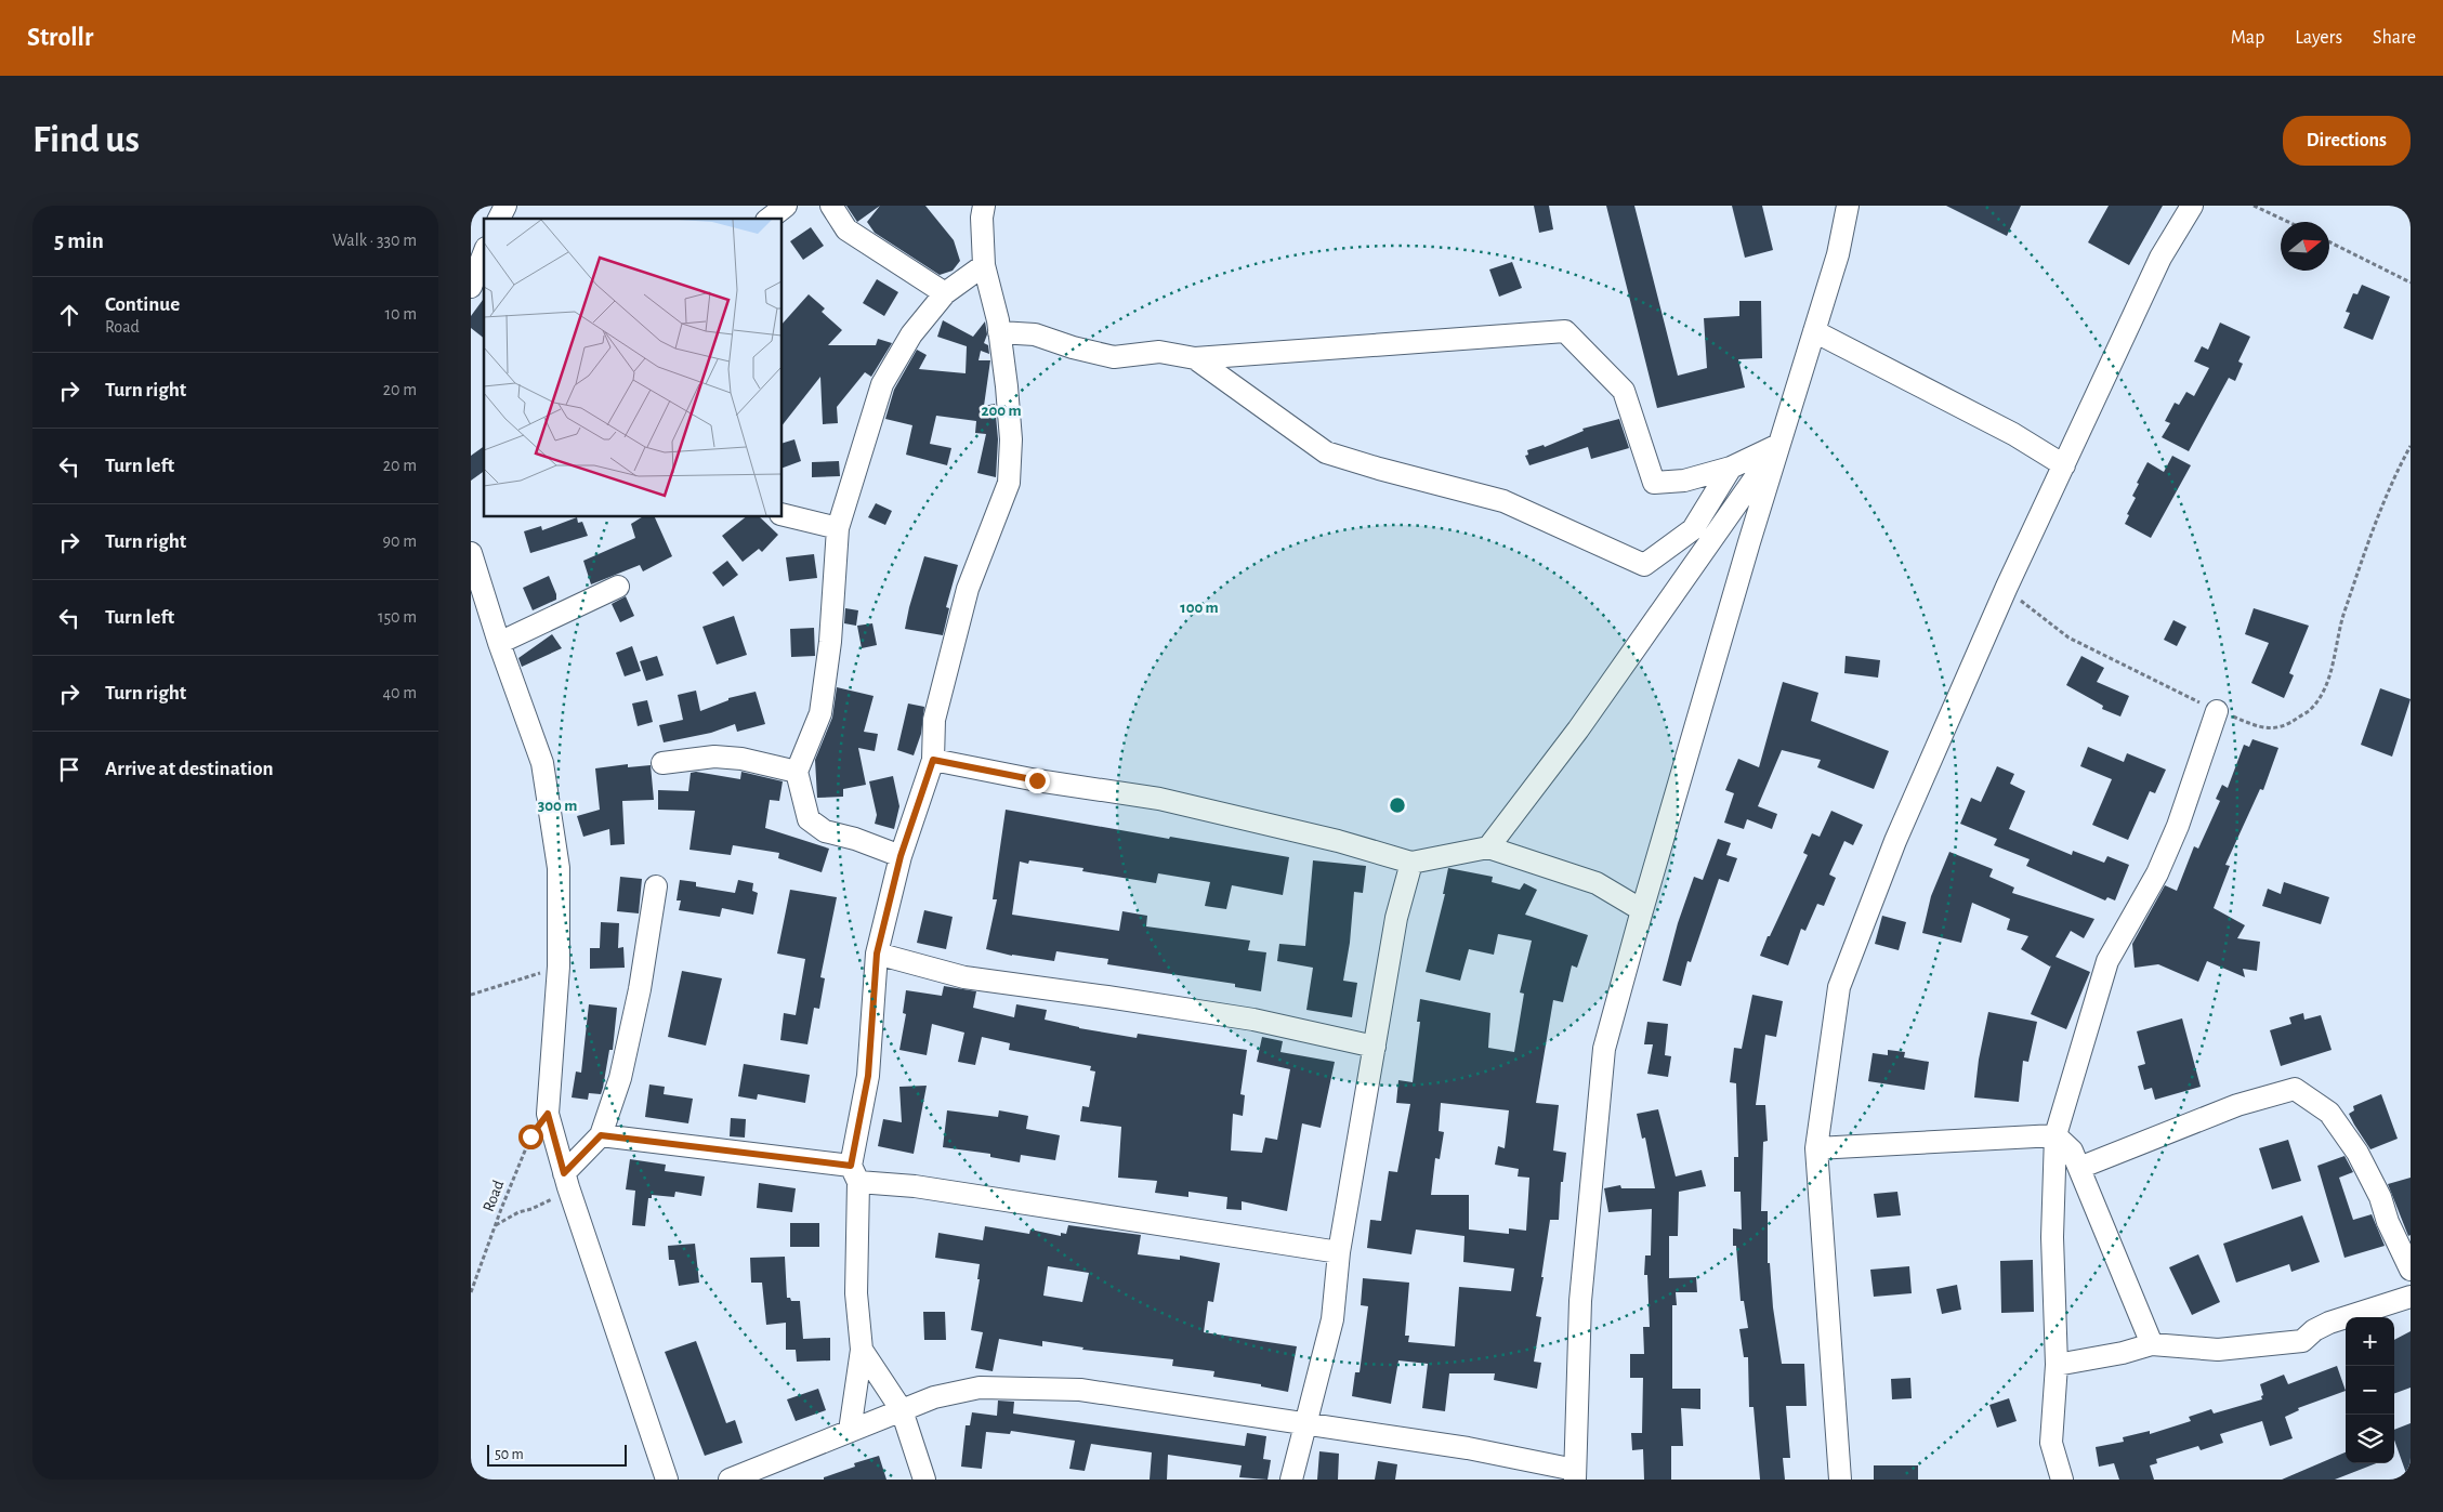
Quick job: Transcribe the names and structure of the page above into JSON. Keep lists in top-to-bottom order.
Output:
{
  "streets": {
    "path": ["Road"]
  },
  "scale_bar": "50 m",
  "north": "right",
  "page": {
    "header": "Strollr",
    "nav": ["Map", "Layers", "Share"],
    "buttons": "Directions",
    "title": "Find us",
    "heading": ["5 min", "Walk · 330 m"],
    "list": [
      ["Continue", "Road", "10 m"],
      ["Turn right", "20 m"],
      ["Turn left", "20 m"],
      ["Turn right", "90 m"],
      ["Turn left", "150 m"],
      ["Turn right", "40 m"],
      "Arrive at destination"
    ],
    "map_buttons": ["+", "−"],
    "scale": "50 m"
  },
  "rings": ["200 m", "100 m", "300 m"]
}
